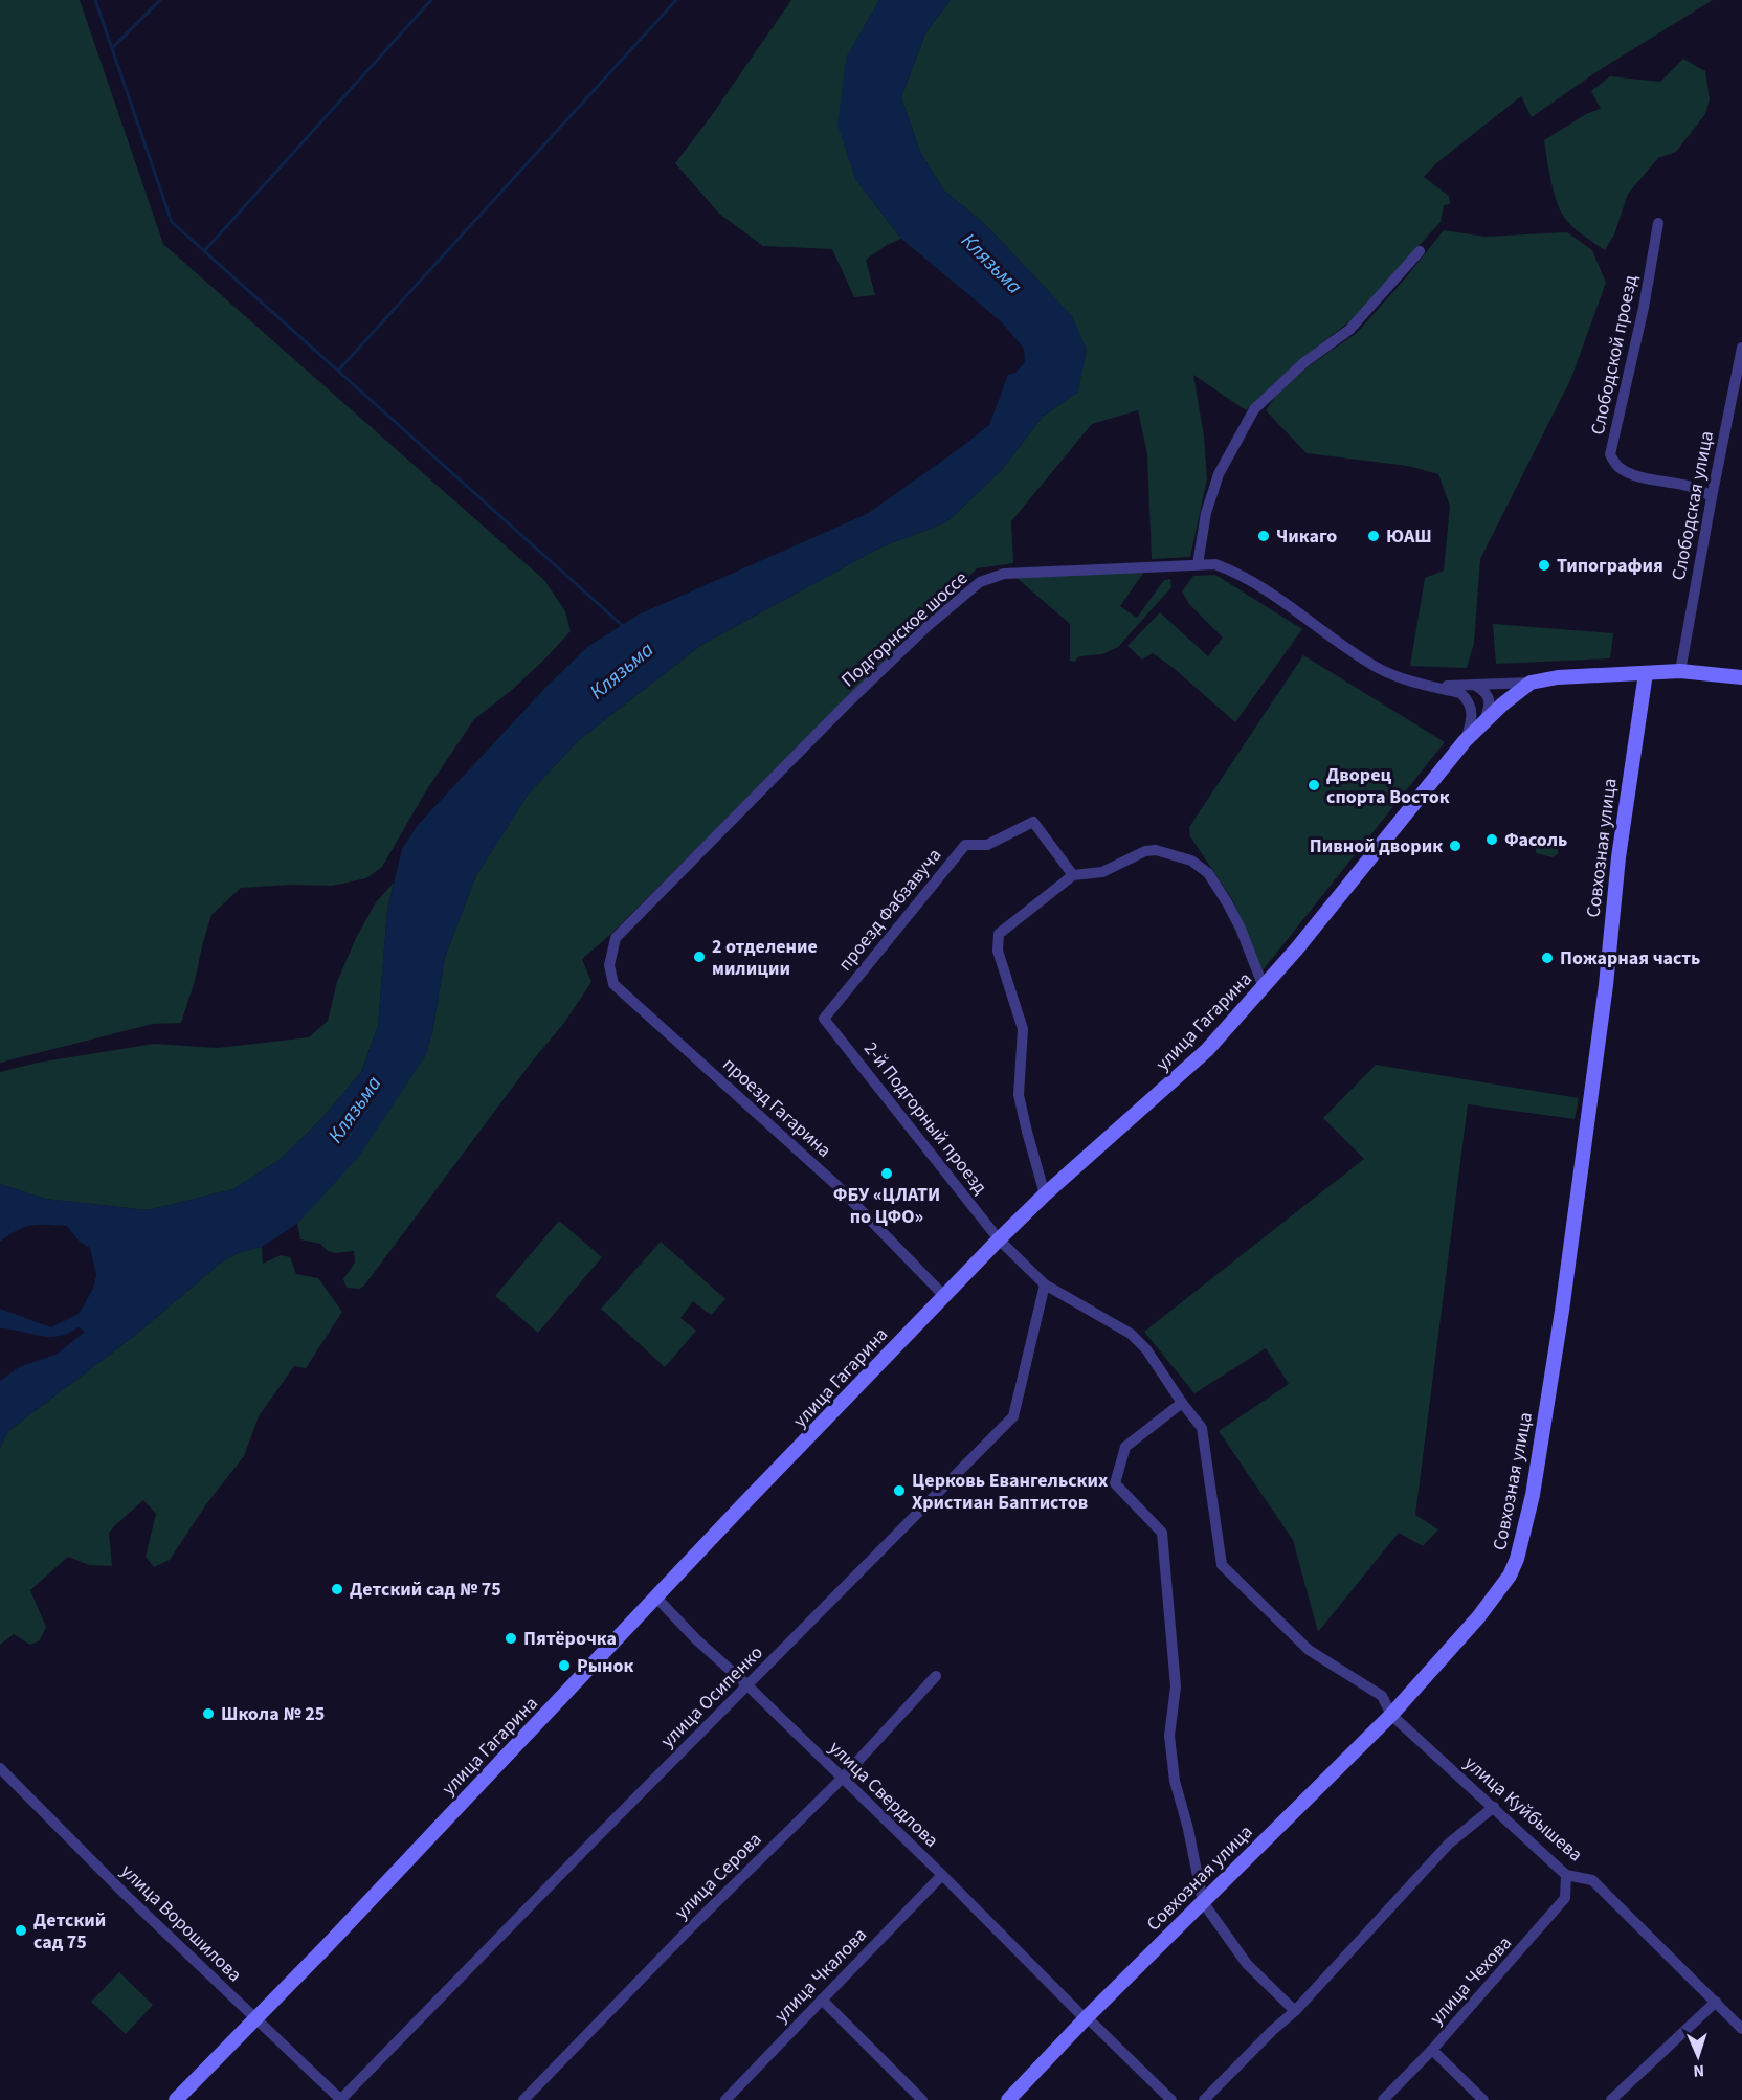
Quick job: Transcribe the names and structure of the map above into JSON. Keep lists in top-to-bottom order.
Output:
{
  "streets": {
    "main road": ["Совхозная улица", "улица Гагарина"],
    "street": [
      "Слободской проезд",
      "Слободская улица",
      "Подгорнское шоссе",
      "проезд Фабзавуча",
      "проезд Гагарина",
      "2-й Подгорный проезд",
      "улица Осипенко",
      "улица Свердлова",
      "улица Куйбышева",
      "улица Серова",
      "улица Ворошилова",
      "улица Чкалова",
      "улица Чехова"
    ]
  },
  "crossings": [
    ["Слободской проезд", "Слободская улица"],
    ["Подгорнское шоссе", "проезд Гагарина"],
    ["Совхозная улица", "улица Свердлова"],
    ["Совхозная улица", "улица Куйбышева"],
    ["проезд Фабзавуча", "2-й Подгорный проезд"],
    ["улица Гагарина", "проезд Гагарина"],
    ["улица Гагарина", "2-й Подгорный проезд"],
    ["улица Гагарина", "улица Свердлова"],
    ["улица Гагарина", "улица Ворошилова"],
    ["2-й Подгорный проезд", "улица Осипенко"],
    ["2-й Подгорный проезд", "улица Куйбышева"],
    ["улица Осипенко", "улица Свердлова"],
    ["улица Осипенко", "улица Ворошилова"],
    ["улица Свердлова", "улица Серова"],
    ["улица Свердлова", "улица Чкалова"],
    ["улица Куйбышева", "улица Чехова"]
  ],
  "water": ["Клязьма"],
  "places": [
    "Чикаго",
    "ЮАШ",
    "Типография",
    "Дворец спорта Восток",
    "Фасоль",
    "Пивной дворик",
    "2 отделение милиции",
    "Пожарная часть",
    "ФБУ «ЦЛАТИ по ЦФО»",
    "Церковь Евангельских Христиан Баптистов",
    "Детский сад № 75",
    "Пятёрочка",
    "Рынок",
    "Школа № 25",
    "Детский сад 75"
  ],
  "north": "bottom"
}
